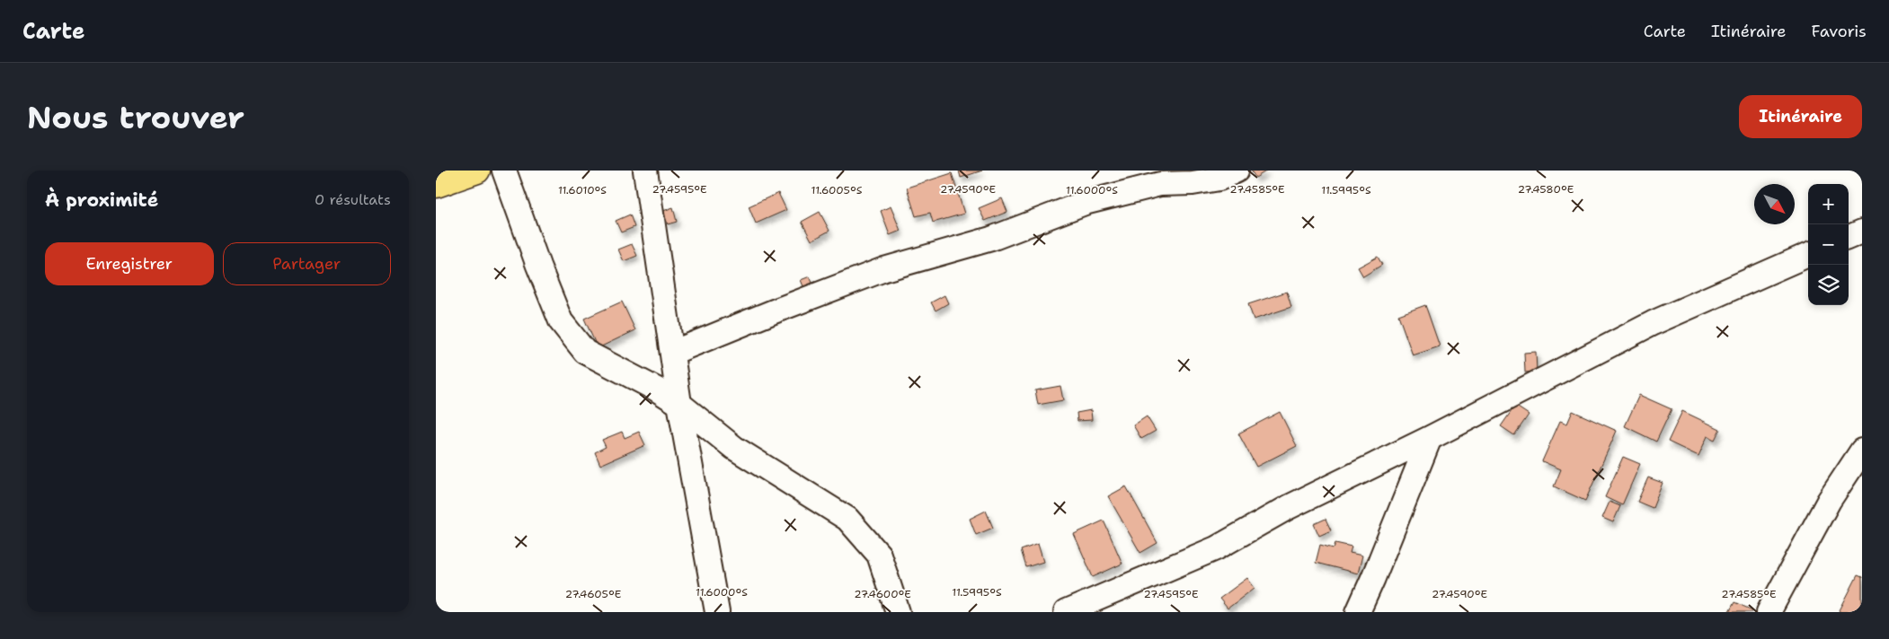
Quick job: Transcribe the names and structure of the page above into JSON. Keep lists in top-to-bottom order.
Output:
{
  "north": "bottom right",
  "page": {
    "header": "Carte",
    "nav": ["Carte", "Itinéraire", "Favoris"],
    "buttons": [
      "Itinéraire",
      ["Enregistrer", "Partager"]
    ],
    "title": "Nous trouver",
    "heading": ["À proximité", "0 résultats"],
    "map_buttons": ["+", "−"]
  },
  "coordinates": [
    "27.4585°E",
    "27.4595°E",
    "27.4590°E",
    "27.4580°E",
    "11.6010°S",
    "11.6005°S",
    "11.6000°S",
    "11.5995°S",
    "27.4605°E",
    "27.4600°E"
  ]
}
